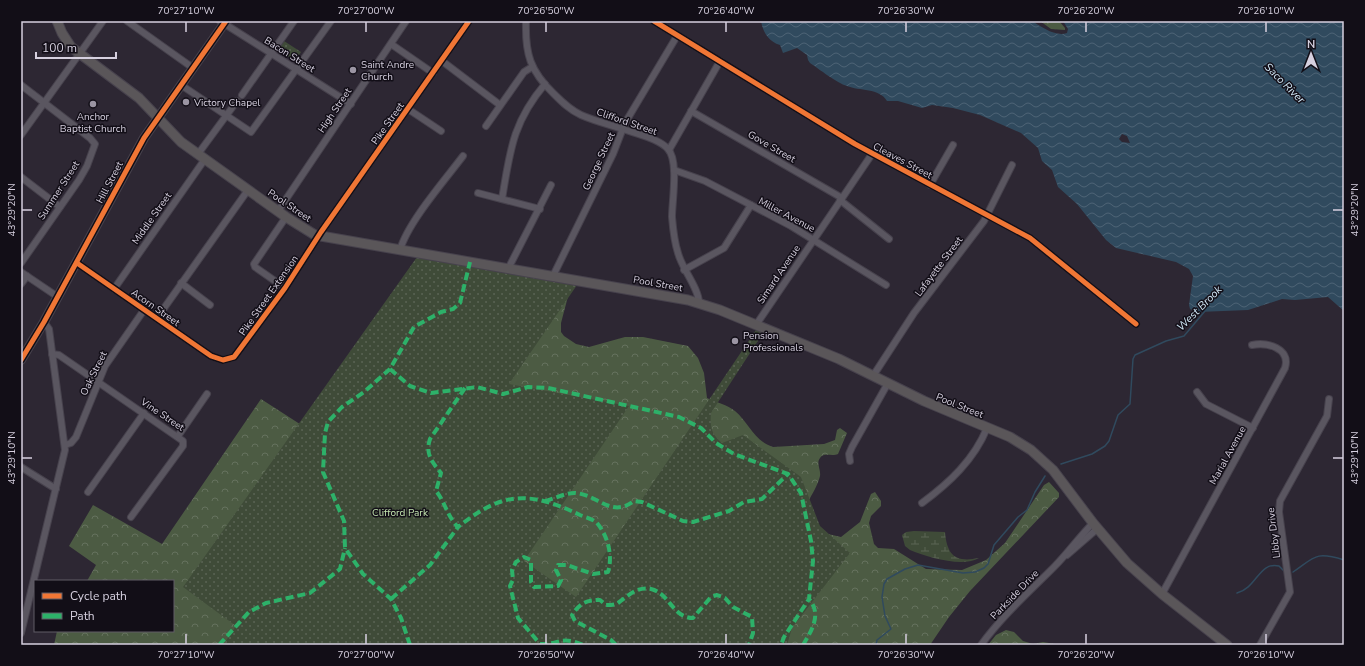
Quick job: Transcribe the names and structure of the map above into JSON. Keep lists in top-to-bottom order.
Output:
{
  "streets": {
    "main road": ["Pool Street"],
    "street": [
      "Bacon Street",
      "High Street",
      "Clifford Street",
      "Pike Street",
      "Gove Street",
      "Cleaves Street",
      "George Street",
      "Hill Street",
      "Summer Street",
      "Miller Avenue",
      "Middle Street",
      "Lafayette Street",
      "Simard Avenue",
      "Pike Street Extension",
      "Acorn Street",
      "Oak Street",
      "Vine Street",
      "Marial Avenue",
      "Libby Drive",
      "Parkside Drive"
    ]
  },
  "crossings": [
    ["Bacon Street", "High Street"],
    ["Bacon Street", "Hill Street"],
    ["High Street", "Pool Street"],
    ["Clifford Street", "George Street"],
    ["Pike Street", "Pool Street"],
    ["Pike Street", "Pike Street Extension"],
    ["Gove Street", "Simard Avenue"],
    ["Cleaves Street", "George Street"],
    ["Cleaves Street", "Lafayette Street"],
    ["Cleaves Street", "Simard Avenue"],
    ["George Street", "Pool Street"],
    ["Hill Street", "Pool Street"],
    ["Hill Street", "Acorn Street"],
    ["Pool Street", "Middle Street"],
    ["Pool Street", "Lafayette Street"],
    ["Pool Street", "Simard Avenue"],
    ["Pool Street", "Pike Street Extension"],
    ["Pool Street", "Marial Avenue"],
    ["Pool Street", "Parkside Drive"],
    ["Miller Avenue", "Simard Avenue"],
    ["Middle Street", "Acorn Street"],
    ["Pike Street Extension", "Acorn Street"],
    ["Acorn Street", "Oak Street"],
    ["Oak Street", "Vine Street"]
  ],
  "water": ["Saco River", "West Brook"],
  "parks": ["Clifford Park"],
  "places": [
    "Saint Andre Church",
    "Victory Chapel",
    "Anchor Baptist Church",
    "Pension Professionals"
  ],
  "legend": ["Cycle path", "Path"],
  "scale_bar": "100 m",
  "north": "top",
  "coordinates": [
    "70°27'10\"W",
    "70°27'00\"W",
    "70°26'50\"W",
    "70°26'40\"W",
    "70°26'30\"W",
    "70°26'20\"W",
    "70°26'10\"W",
    "43°29'20\"N",
    "43°29'10\"N"
  ]
}
